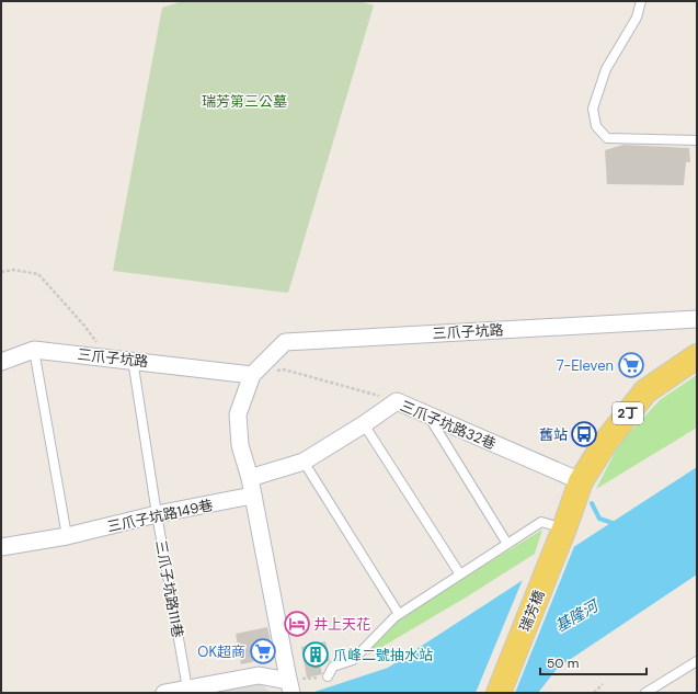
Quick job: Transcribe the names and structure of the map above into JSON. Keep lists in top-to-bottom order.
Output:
{
  "streets": {
    "main road": ["2丁", "瑞芳橋"],
    "street": ["三爪子坑路", "三爪子坑路32巷", "三爪子坑路149巷"],
    "lane": ["三爪子坑路111巷"]
  },
  "crossings": [
    ["三爪子坑路", "三爪子坑路32巷"],
    ["三爪子坑路", "三爪子坑路149巷"],
    ["三爪子坑路", "三爪子坑路111巷"],
    ["2丁", "三爪子坑路32巷"],
    ["2丁", "瑞芳橋"],
    ["三爪子坑路149巷", "三爪子坑路111巷"]
  ],
  "water": ["基隆河"],
  "parks": ["瑞芳第三公墓"],
  "places": {
    "supermarket": ["7-Eleven", "OK超商"],
    "bus stop": ["舊站"],
    "hotel": ["井上天花"],
    "building": ["爪峰二號抽水站"]
  },
  "scale_bar": "50 m"
}
